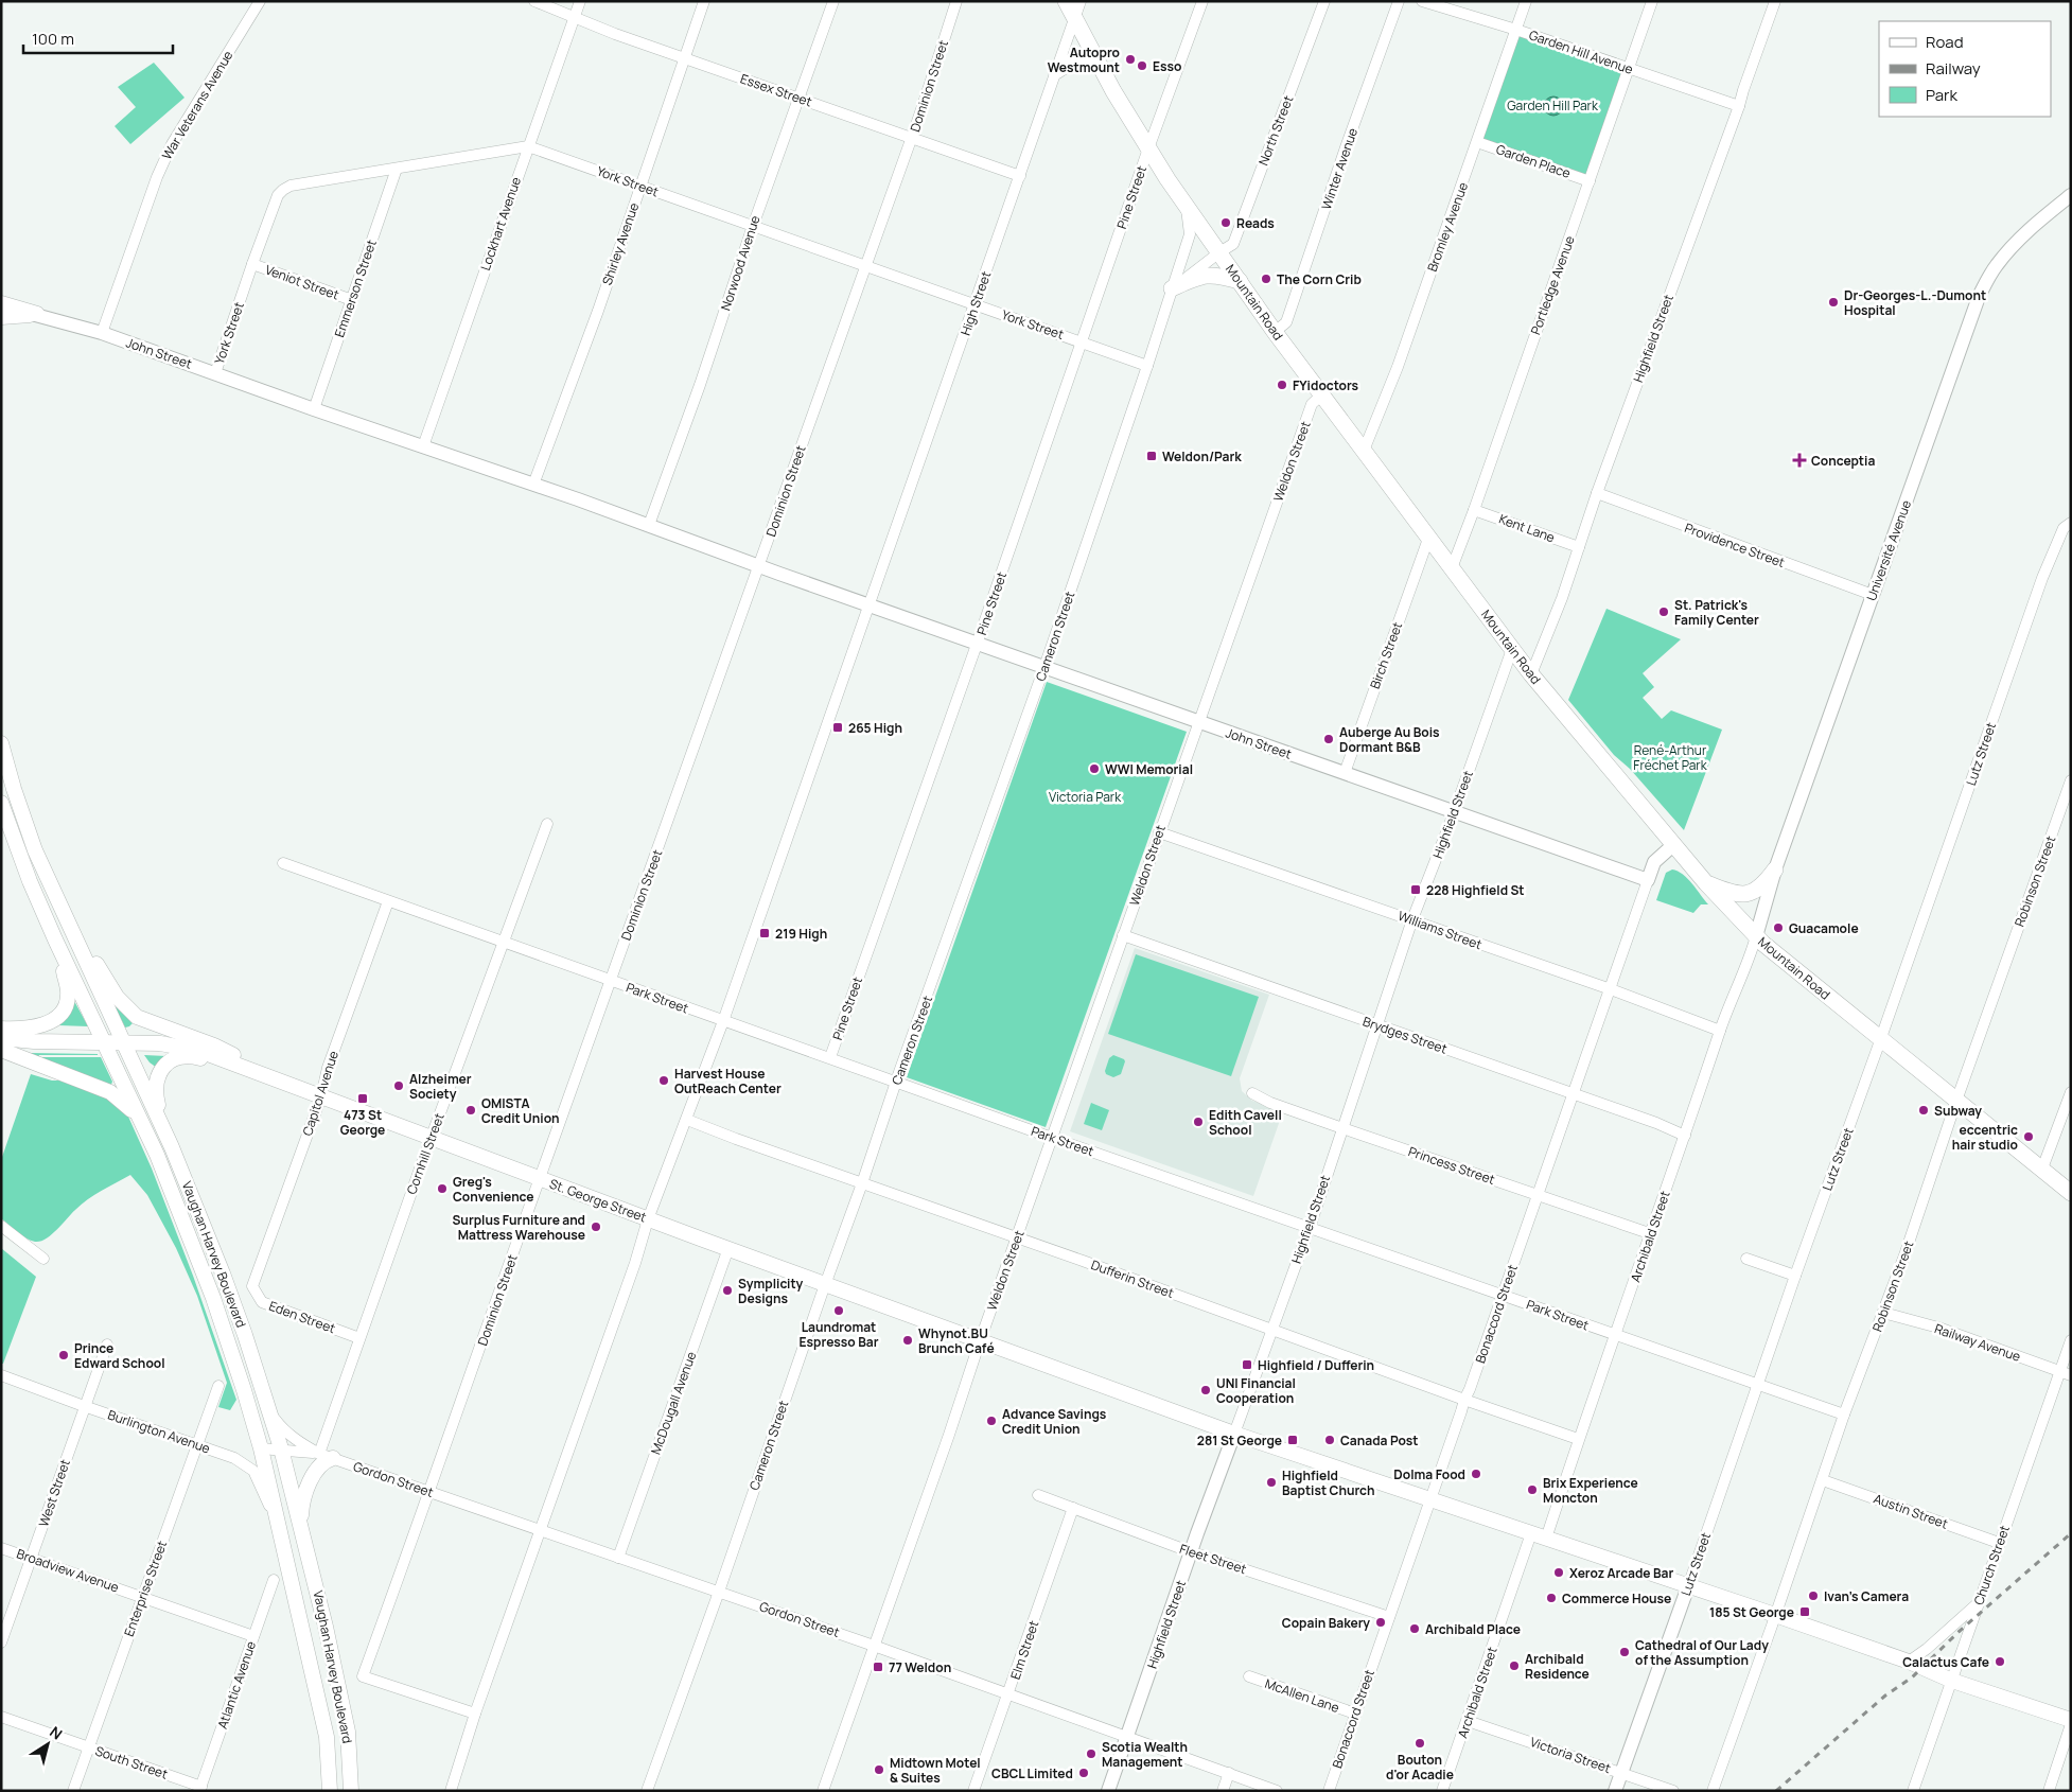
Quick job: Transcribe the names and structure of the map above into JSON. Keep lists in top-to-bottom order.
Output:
{
  "streets": {
    "main road": ["Mountain Road", "St. George Street", "Vaughan Harvey Boulevard"],
    "street": [
      "Garden Hill Avenue",
      "Dominion Street",
      "Essex Street",
      "War Veterans Avenue",
      "North Street",
      "Garden Place",
      "Winter Avenue",
      "York Street",
      "Pine Street",
      "Lockhart Avenue",
      "Bromley Avenue",
      "Shirley Avenue",
      "Norwood Avenue",
      "Veniot Street",
      "Portledge Avenue",
      "Emmerson Street",
      "High Street",
      "Highfield Street",
      "John Street",
      "Weldon Street",
      "Kent Lane",
      "Providence Street",
      "Université Avenue",
      "Cameron Street",
      "Birch Street",
      "Lutz Street",
      "Robinson Street",
      "Williams Street",
      "Park Street",
      "Brydges Street",
      "Capitol Avenue",
      "Cornhill Street",
      "Princess Street",
      "Archibald Street",
      "Dufferin Street",
      "Bonaccord Street",
      "Eden Street",
      "Railway Avenue",
      "McDougall Avenue",
      "Burlington Avenue",
      "Gordon Street",
      "West Street",
      "Austin Street",
      "Fleet Street",
      "Church Street",
      "Broadview Avenue",
      "Enterprise Street",
      "Elm Street",
      "Atlantic Avenue",
      "McAllen Lane",
      "Victoria Street",
      "South Street"
    ]
  },
  "crossings": [
    ["Garden Hill Avenue", "Bromley Avenue"],
    ["Garden Hill Avenue", "Portledge Avenue"],
    ["Garden Hill Avenue", "Highfield Street"],
    ["Dominion Street", "Essex Street"],
    ["Dominion Street", "York Street"],
    ["Dominion Street", "High Street"],
    ["Dominion Street", "John Street"],
    ["Dominion Street", "Park Street"],
    ["Dominion Street", "St. George Street"],
    ["Dominion Street", "Gordon Street"],
    ["Essex Street", "Lockhart Avenue"],
    ["Essex Street", "Shirley Avenue"],
    ["Essex Street", "Norwood Avenue"],
    ["Essex Street", "High Street"],
    ["War Veterans Avenue", "John Street"],
    ["North Street", "Mountain Road"],
    ["Garden Place", "Bromley Avenue"],
    ["Garden Place", "Portledge Avenue"],
    ["Winter Avenue", "Mountain Road"],
    ["York Street", "Pine Street"],
    ["York Street", "Lockhart Avenue"],
    ["York Street", "Shirley Avenue"],
    ["York Street", "Norwood Avenue"],
    ["York Street", "Veniot Street"],
    ["York Street", "Emmerson Street"],
    ["York Street", "High Street"],
    ["York Street", "John Street"],
    ["York Street", "Cameron Street"],
    ["Pine Street", "Mountain Road"],
    ["Pine Street", "John Street"],
    ["Pine Street", "Park Street"],
    ["Lockhart Avenue", "John Street"],
    ["Bromley Avenue", "Mountain Road"],
    ["Shirley Avenue", "John Street"],
    ["Norwood Avenue", "John Street"],
    ["Veniot Street", "Emmerson Street"],
    ["Portledge Avenue", "Mountain Road"],
    ["Portledge Avenue", "Kent Lane"],
    ["Emmerson Street", "John Street"],
    ["Mountain Road", "High Street"],
    ["Mountain Road", "Highfield Street"],
    ["Mountain Road", "Weldon Street"],
    ["Mountain Road", "Université Avenue"],
    ["Mountain Road", "Cameron Street"],
    ["Mountain Road", "Birch Street"],
    ["Mountain Road", "Lutz Street"],
    ["Mountain Road", "Robinson Street"],
    ["Mountain Road", "Archibald Street"],
    ["Mountain Road", "Bonaccord Street"],
    ["High Street", "John Street"],
    ["High Street", "Park Street"],
    ["High Street", "St. George Street"],
    ["High Street", "Dufferin Street"],
    ["High Street", "Gordon Street"],
    ["Highfield Street", "John Street"],
    ["Highfield Street", "Kent Lane"],
    ["Highfield Street", "Providence Street"],
    ["Highfield Street", "Williams Street"],
    ["Highfield Street", "Park Street"],
    ["Highfield Street", "Brydges Street"],
    ["Highfield Street", "Princess Street"],
    ["Highfield Street", "St. George Street"],
    ["Highfield Street", "Dufferin Street"],
    ["Highfield Street", "Gordon Street"],
    ["Highfield Street", "Fleet Street"],
    ["John Street", "Weldon Street"],
    ["John Street", "Cameron Street"],
    ["John Street", "Birch Street"],
    ["John Street", "Bonaccord Street"],
    ["Weldon Street", "Williams Street"],
    ["Weldon Street", "Park Street"],
    ["Weldon Street", "Brydges Street"],
    ["Weldon Street", "St. George Street"],
    ["Weldon Street", "Dufferin Street"],
    ["Weldon Street", "Gordon Street"],
    ["Providence Street", "Université Avenue"],
    ["Université Avenue", "Archibald Street"],
    ["Cameron Street", "Park Street"],
    ["Cameron Street", "St. George Street"],
    ["Cameron Street", "Dufferin Street"],
    ["Cameron Street", "Gordon Street"],
    ["Lutz Street", "Park Street"],
    ["Lutz Street", "St. George Street"],
    ["Lutz Street", "Victoria Street"],
    ["Robinson Street", "Park Street"],
    ["Robinson Street", "St. George Street"],
    ["Robinson Street", "Railway Avenue"],
    ["Robinson Street", "Austin Street"],
    ["Williams Street", "Archibald Street"],
    ["Williams Street", "Bonaccord Street"],
    ["Park Street", "Capitol Avenue"],
    ["Park Street", "Cornhill Street"],
    ["Park Street", "Archibald Street"],
    ["Park Street", "Bonaccord Street"],
    ["Brydges Street", "Archibald Street"],
    ["Brydges Street", "Bonaccord Street"],
    ["Capitol Avenue", "St. George Street"],
    ["Capitol Avenue", "Eden Street"],
    ["Cornhill Street", "St. George Street"],
    ["Cornhill Street", "Eden Street"],
    ["Cornhill Street", "Gordon Street"],
    ["Princess Street", "Archibald Street"],
    ["Princess Street", "Bonaccord Street"],
    ["St. George Street", "Archibald Street"],
    ["St. George Street", "Vaughan Harvey Boulevard"],
    ["St. George Street", "Bonaccord Street"],
    ["St. George Street", "McDougall Avenue"],
    ["St. George Street", "Church Street"],
    ["Archibald Street", "Dufferin Street"],
    ["Archibald Street", "Victoria Street"],
    ["Vaughan Harvey Boulevard", "Burlington Avenue"],
    ["Vaughan Harvey Boulevard", "Gordon Street"],
    ["Dufferin Street", "Bonaccord Street"],
    ["Bonaccord Street", "Fleet Street"],
    ["Bonaccord Street", "McAllen Lane"],
    ["Railway Avenue", "Church Street"],
    ["McDougall Avenue", "Gordon Street"],
    ["Burlington Avenue", "West Street"],
    ["Burlington Avenue", "Enterprise Street"],
    ["Gordon Street", "Elm Street"],
    ["West Street", "Broadview Avenue"],
    ["Austin Street", "Church Street"],
    ["Fleet Street", "Elm Street"],
    ["Broadview Avenue", "Enterprise Street"],
    ["Broadview Avenue", "Atlantic Avenue"],
    ["Enterprise Street", "South Street"],
    ["Atlantic Avenue", "South Street"]
  ],
  "parks": ["Garden Hill Park", "René-Arthur Fréchet Park", "Victoria Park"],
  "places": {
    "other": [
      "Autopro Westmount",
      "Esso",
      "Reads",
      "The Corn Crib",
      "Dr-Georges-L.-Dumont Hospital",
      "FYidoctors",
      "St. Patrick's Family Center",
      "Auberge Au Bois Dormant B&B",
      "WWI Memorial",
      "Guacamole",
      "Harvest House OutReach Center",
      "Alzheimer Society",
      "OMISTA Credit Union",
      "Subway",
      "Edith Cavell School",
      "eccentric hair studio",
      "Greg's Convenience",
      "Surplus Furniture and Mattress Warehouse",
      "Symplicity Designs",
      "Laundromat Espresso Bar",
      "Whynot.BU Brunch Café",
      "Prince Edward School",
      "UNI Financial Cooperation",
      "Advance Savings Credit Union",
      "Canada Post",
      "Dolma Food",
      "Highfield Baptist Church",
      "Brix Experience Moncton",
      "Xeroz Arcade Bar",
      "Ivan's Camera",
      "Commerce House",
      "Copain Bakery",
      "Archibald Place",
      "Cathedral of Our Lady of the Assumption",
      "Calactus Cafe",
      "Archibald Residence",
      "Bouton d'or Acadie",
      "Scotia Wealth Management",
      "Midtown Motel & Suites",
      "CBCL Limited"
    ],
    "transit": [
      "Weldon/Park",
      "265 High",
      "228 Highfield St",
      "219 High",
      "473 St George",
      "Highfield / Dufferin",
      "281 St George",
      "185 St George",
      "77 Weldon"
    ],
    "health": ["Conceptia"]
  },
  "legend": ["Road", "Railway", "Park"],
  "scale_bar": "100 m",
  "north": "top right"
}
